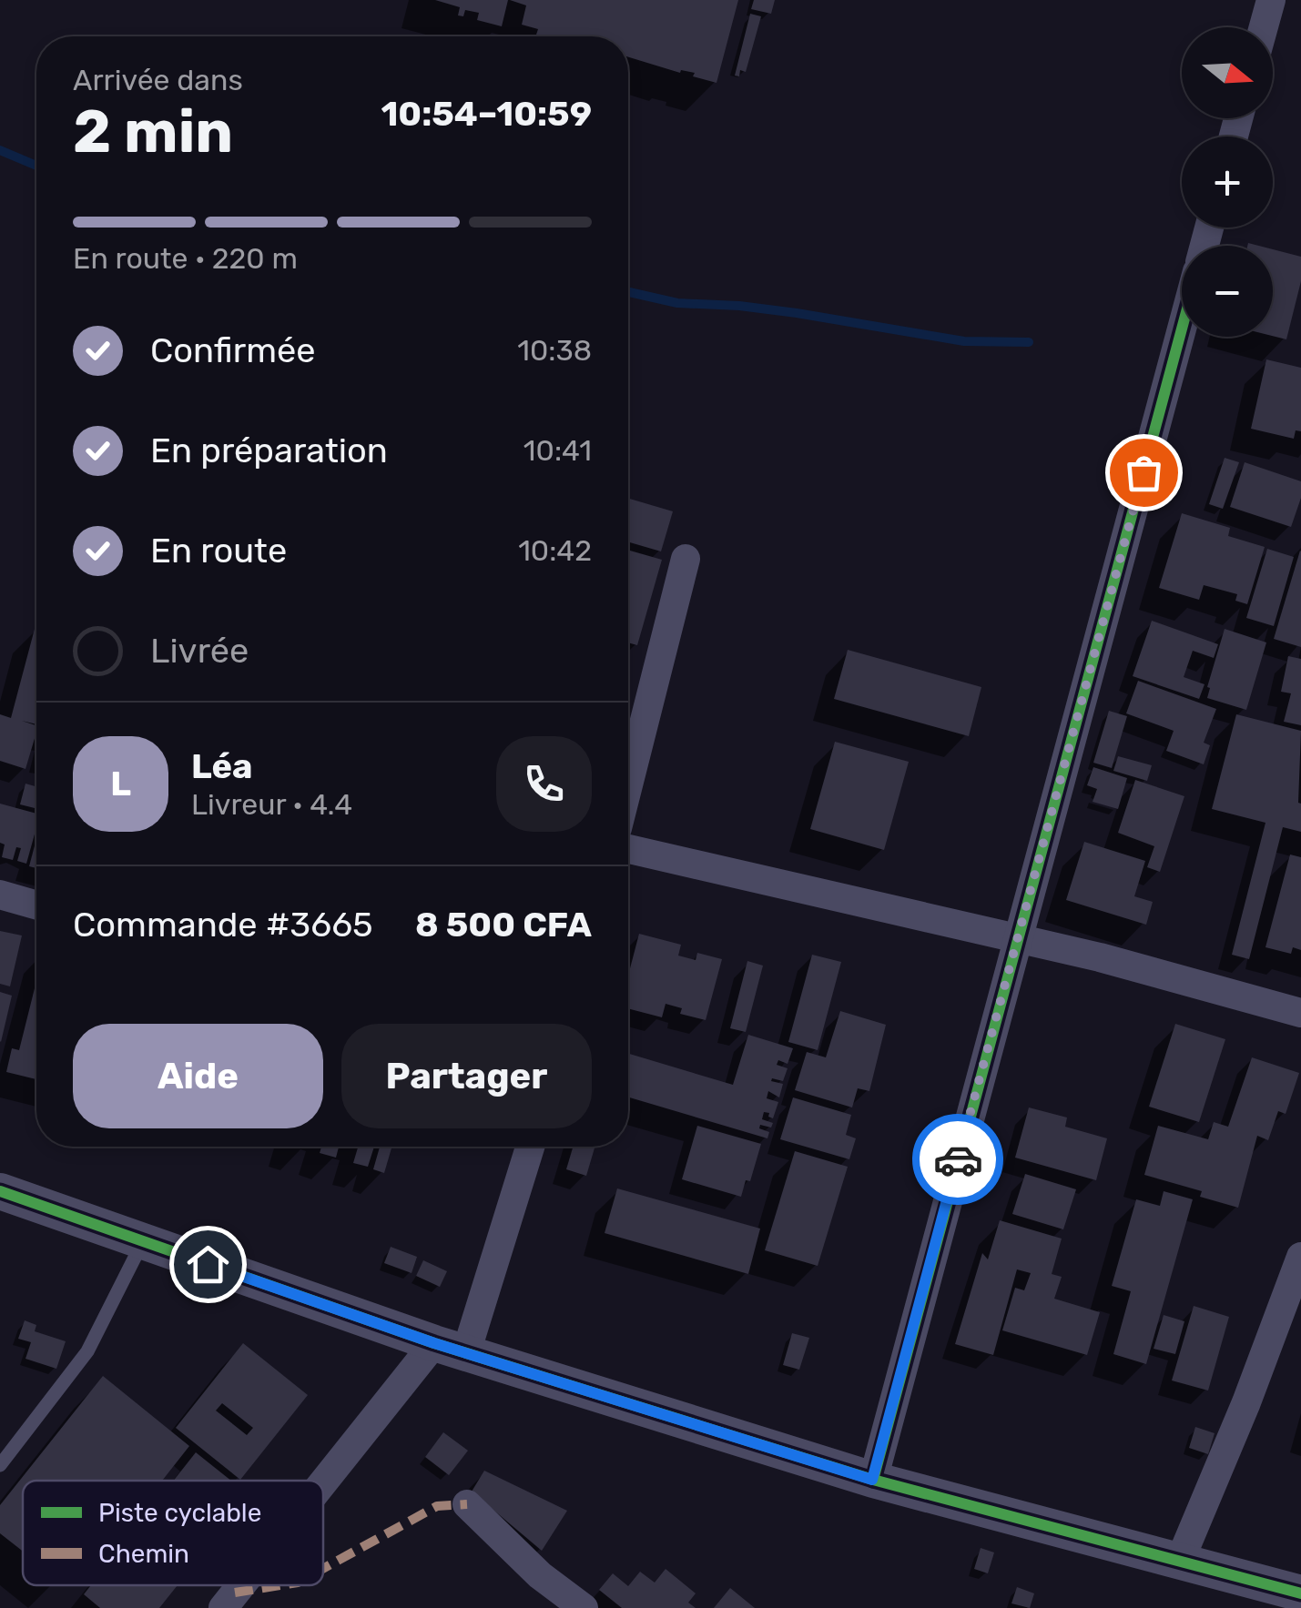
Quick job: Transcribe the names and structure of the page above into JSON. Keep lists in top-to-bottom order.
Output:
{
  "legend": ["Piste cyclable", "Chemin"],
  "north": "right",
  "page": {
    "map_buttons": ["+", "−"],
    "heading": ["2 min", "Arrivée dans", "10:54–10:59"],
    "panel": [
      "Léa",
      "Livreur · 4.4",
      "Commande #3665",
      "8 500 CFA"
    ],
    "bar": "En route · 220 m",
    "list": [
      ["Confirmée", "10:38"],
      ["En préparation", "10:41"],
      ["En route", "10:42"],
      "Livrée"
    ],
    "round": "L",
    "buttons": ["Aide", "Partager"]
  }
}
